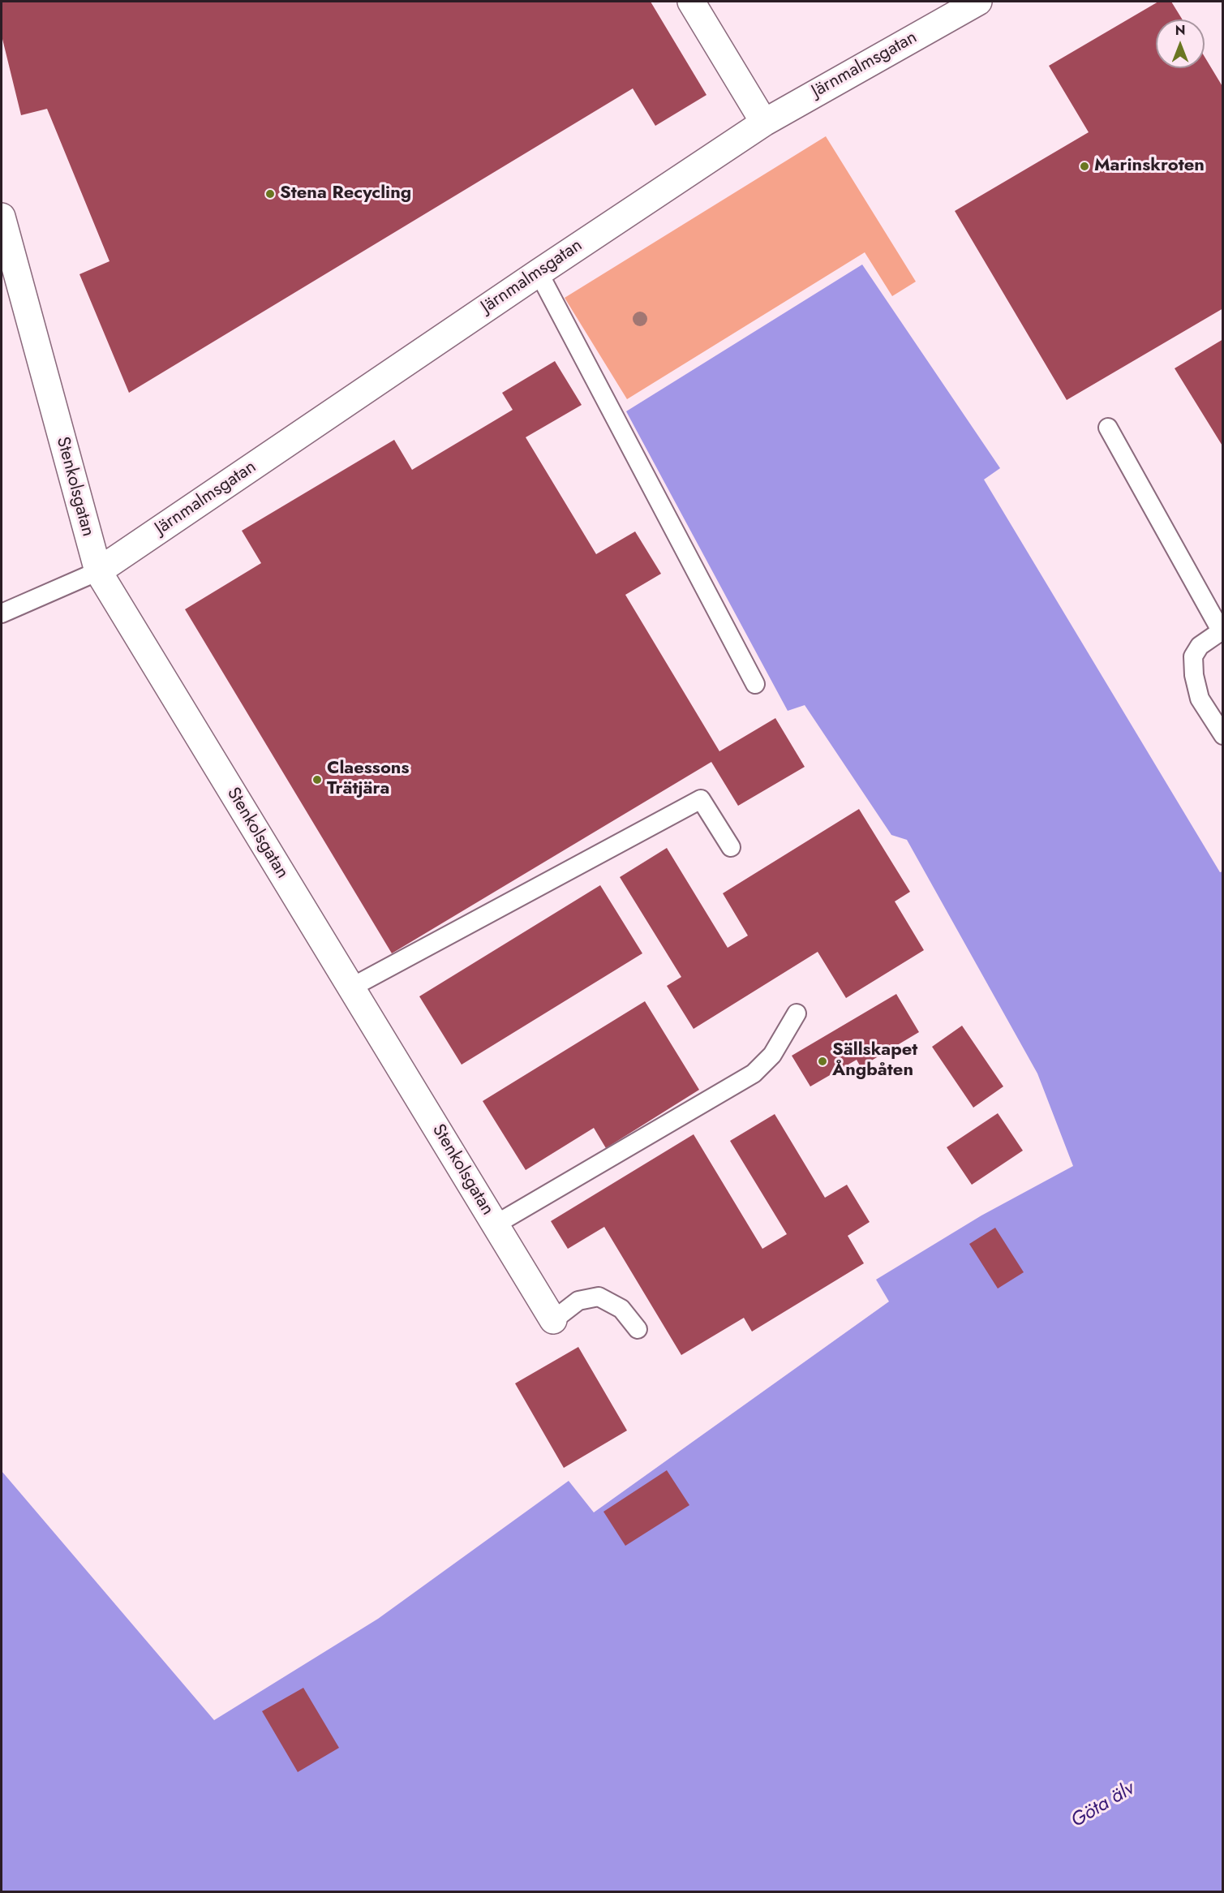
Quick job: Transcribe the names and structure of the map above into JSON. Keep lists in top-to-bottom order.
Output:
{
  "streets": {
    "street": ["Järnmalmsgatan", "Stenkolsgatan"]
  },
  "crossings": [
    ["Järnmalmsgatan", "Stenkolsgatan"]
  ],
  "water": ["Göta älv"],
  "places": [
    "Marinskroten",
    "Stena Recycling",
    "Claessons Trätjära",
    "Sällskapet Ångbåten"
  ],
  "north": "top"
}
